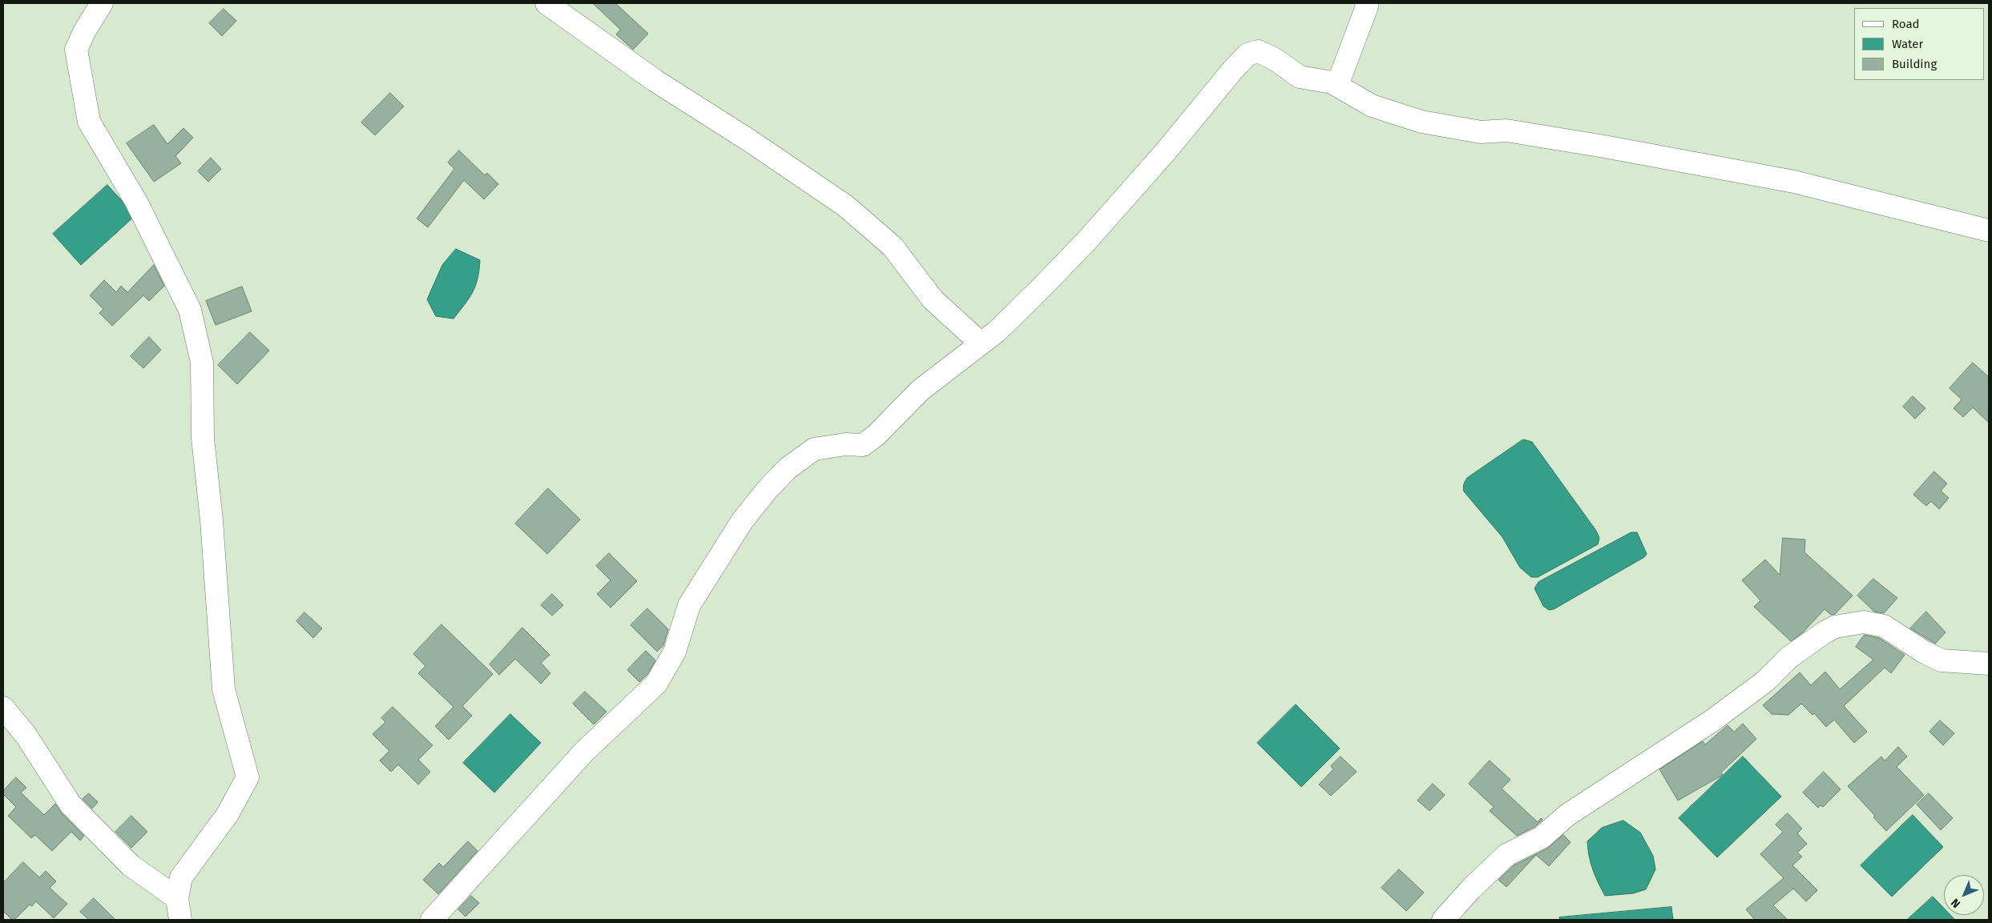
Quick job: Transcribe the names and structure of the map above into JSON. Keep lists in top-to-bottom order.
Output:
{
  "legend": ["Road", "Water", "Building"],
  "north": "bottom left"
}
